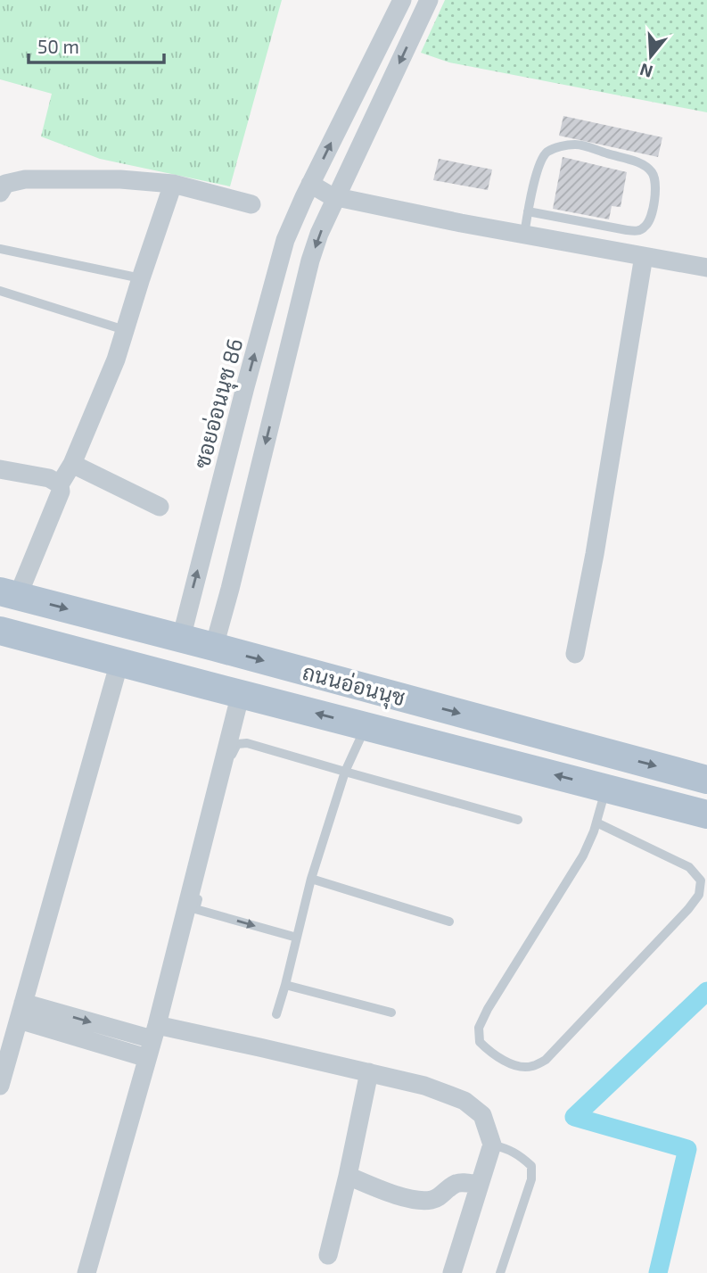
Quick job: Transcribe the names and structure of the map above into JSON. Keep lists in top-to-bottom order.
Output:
{
  "streets": {
    "main road": ["ถนนอ่อนนุช"],
    "street": ["ซอยอ่อนนุช 86"]
  },
  "crossings": [
    ["ซอยอ่อนนุช 86", "ถนนอ่อนนุช"]
  ],
  "scale_bar": "50 m",
  "north": "bottom"
}
